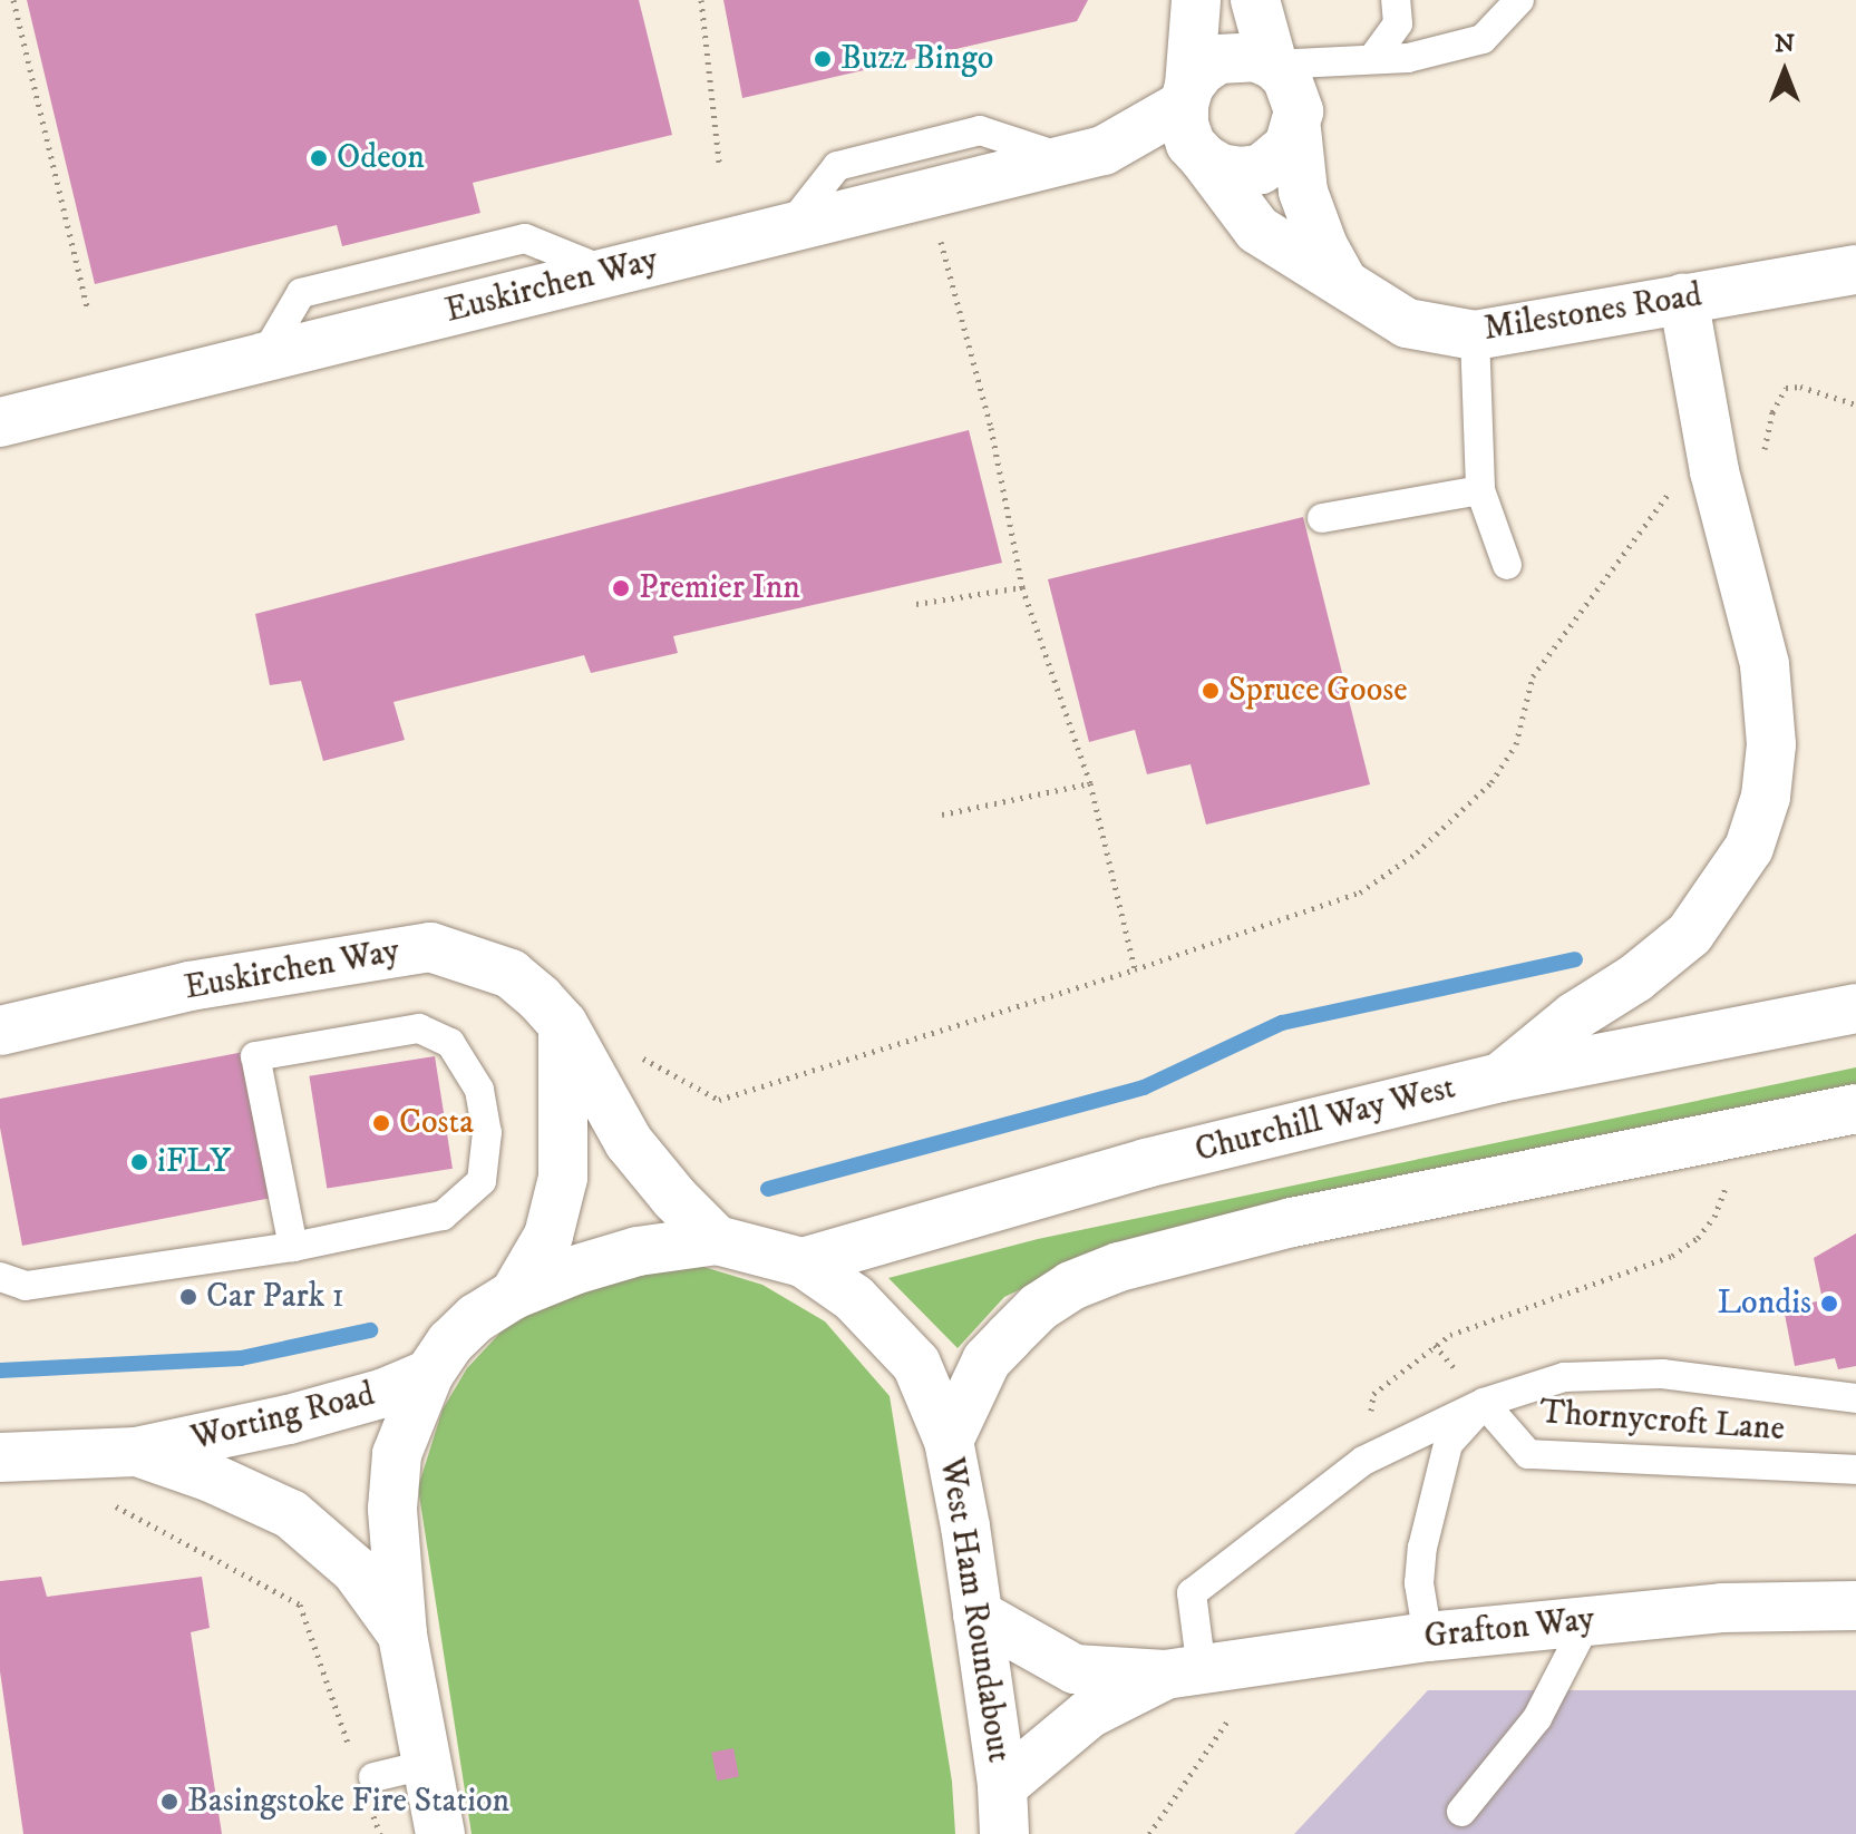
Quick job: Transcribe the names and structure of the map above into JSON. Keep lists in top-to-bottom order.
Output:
{
  "streets": {
    "street": [
      "Euskirchen Way",
      "Milestones Road",
      "Churchill Way West",
      "Worting Road",
      "West Ham Roundabout",
      "Grafton Way"
    ],
    "lane": ["Thornycroft Lane"]
  },
  "crossings": [
    ["Euskirchen Way", "Milestones Road"],
    ["Euskirchen Way", "West Ham Roundabout"],
    ["Churchill Way West", "West Ham Roundabout"],
    ["Worting Road", "West Ham Roundabout"],
    ["West Ham Roundabout", "Grafton Way"]
  ],
  "places": [
    "Buzz Bingo",
    "Odeon",
    "Premier Inn",
    "Spruce Goose",
    "Costa",
    "iFLY",
    "Car Park 1",
    "Londis",
    "Basingstoke Fire Station"
  ],
  "north": "top"
}
